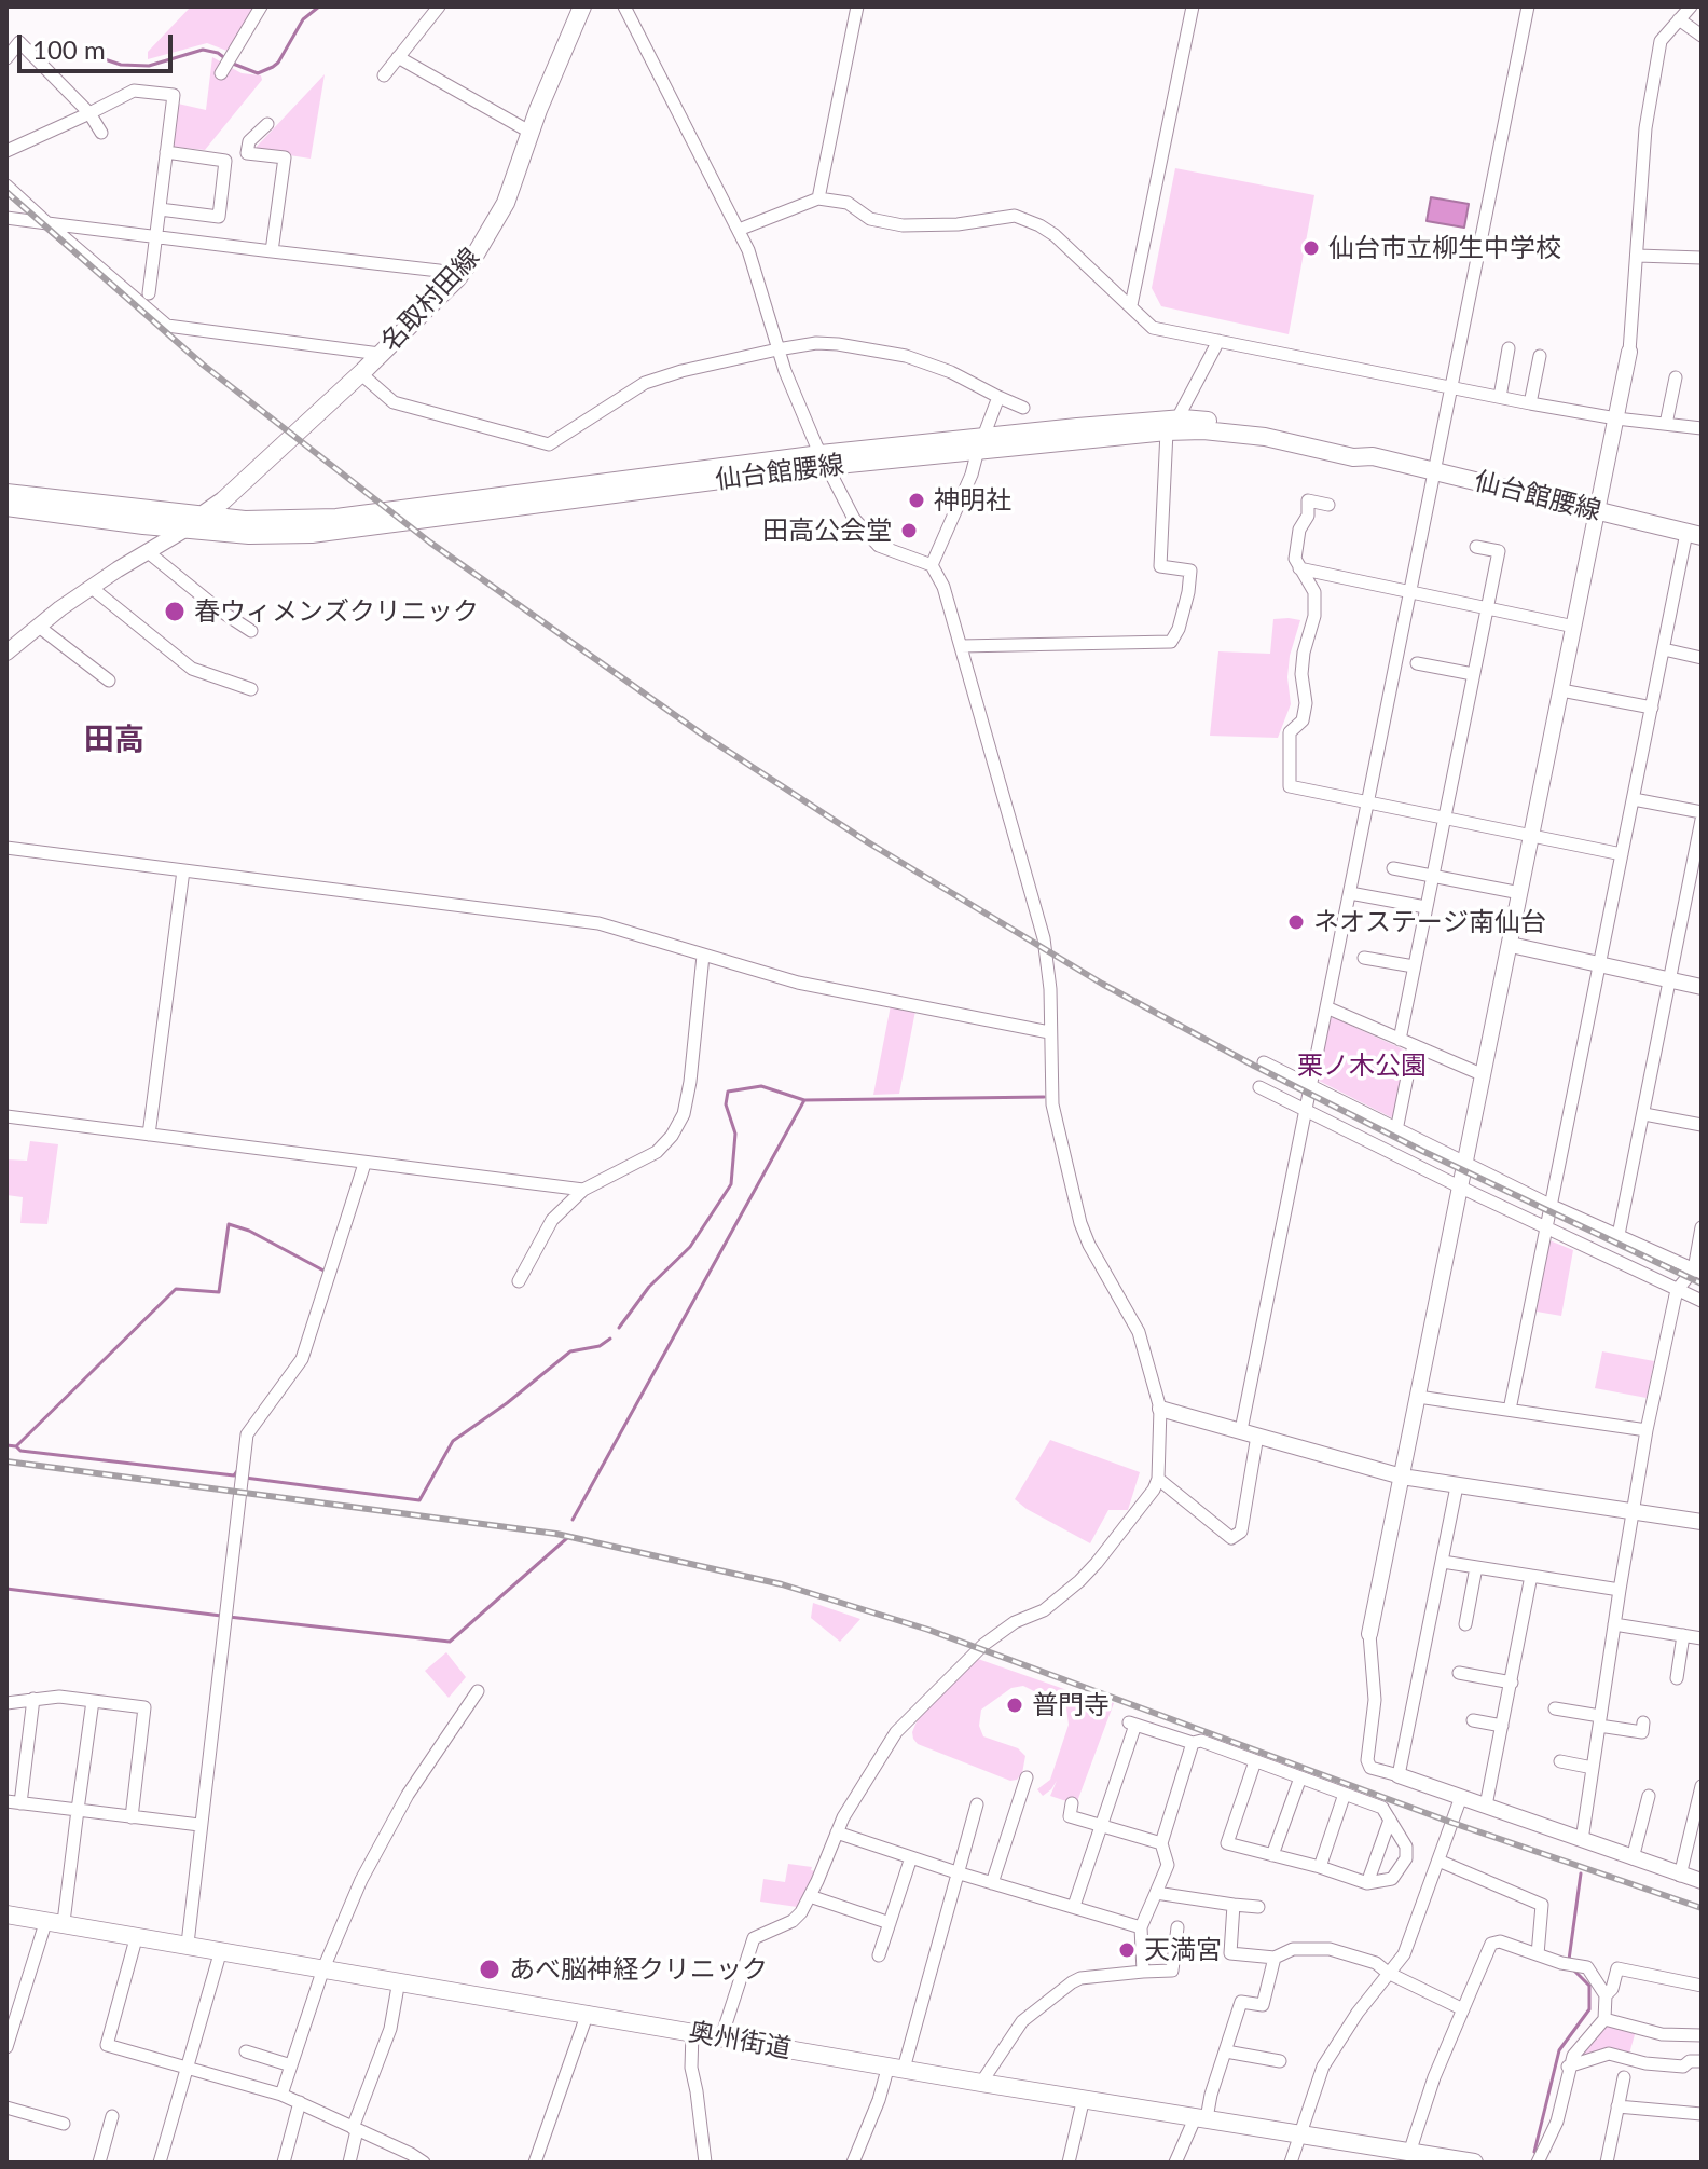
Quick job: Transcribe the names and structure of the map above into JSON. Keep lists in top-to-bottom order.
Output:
{
  "streets": {
    "main road": ["名取村田線", "仙台館腰線", "奥州街道"]
  },
  "crossings": [
    ["名取村田線", "仙台館腰線"]
  ],
  "districts": ["田高"],
  "parks": ["栗ノ木公園"],
  "places": [
    "仙台市立柳生中学校",
    "神明社",
    "田高公会堂",
    "春ウィメンズクリニック",
    "ネオステージ南仙台",
    "普門寺",
    "天満宮",
    "あべ脳神経クリニック"
  ],
  "scale_bar": "100 m"
}
